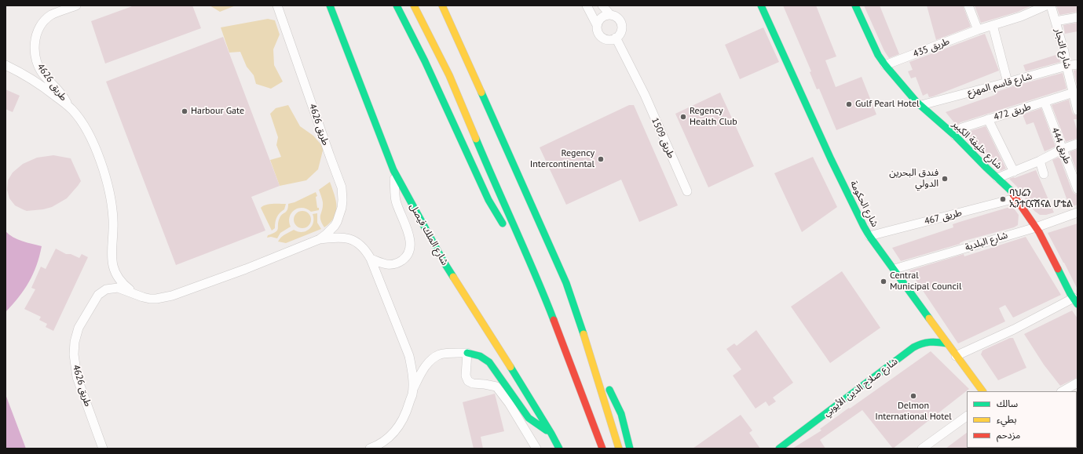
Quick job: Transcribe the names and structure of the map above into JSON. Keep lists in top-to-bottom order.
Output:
{
  "streets": {
    "main road": [
      "شارع خليفة الكبير",
      "شارع الحكومة",
      "شارع الملك فيصل",
      "شارع صلاح الدين الأيوبي"
    ],
    "street": [
      "طريق 435",
      "شارع التجار",
      "طريق 4626",
      "شارع قاسم المهزع",
      "طريق 472",
      "طريق 1509",
      "طريق 444",
      "طريق 467",
      "شارع البلدية"
    ]
  },
  "crossings": [
    ["طريق 435", "شارع خليفة الكبير"],
    ["شارع التجار", "شارع قاسم المهزع"],
    ["شارع التجار", "طريق 472"],
    ["شارع قاسم المهزع", "شارع خليفة الكبير"],
    ["طريق 472", "شارع خليفة الكبير"],
    ["طريق 472", "طريق 444"],
    ["شارع خليفة الكبير", "طريق 467"],
    ["شارع خليفة الكبير", "شارع البلدية"],
    ["شارع الحكومة", "طريق 467"],
    ["شارع الحكومة", "شارع البلدية"],
    ["شارع الحكومة", "شارع صلاح الدين الأيوبي"]
  ],
  "places": [
    "Gulf Pearl Hotel",
    "Harbour Gate",
    "Regency Health Club",
    "Regency Intercontinental",
    "فندق البحرين الدولي",
    "ባህሬን ኢንተርናሽናል ሆቴል",
    "Central Municipal Council",
    "Delmon International Hotel"
  ],
  "legend": ["سالك", "بطيء", "مزدحم"]
}
